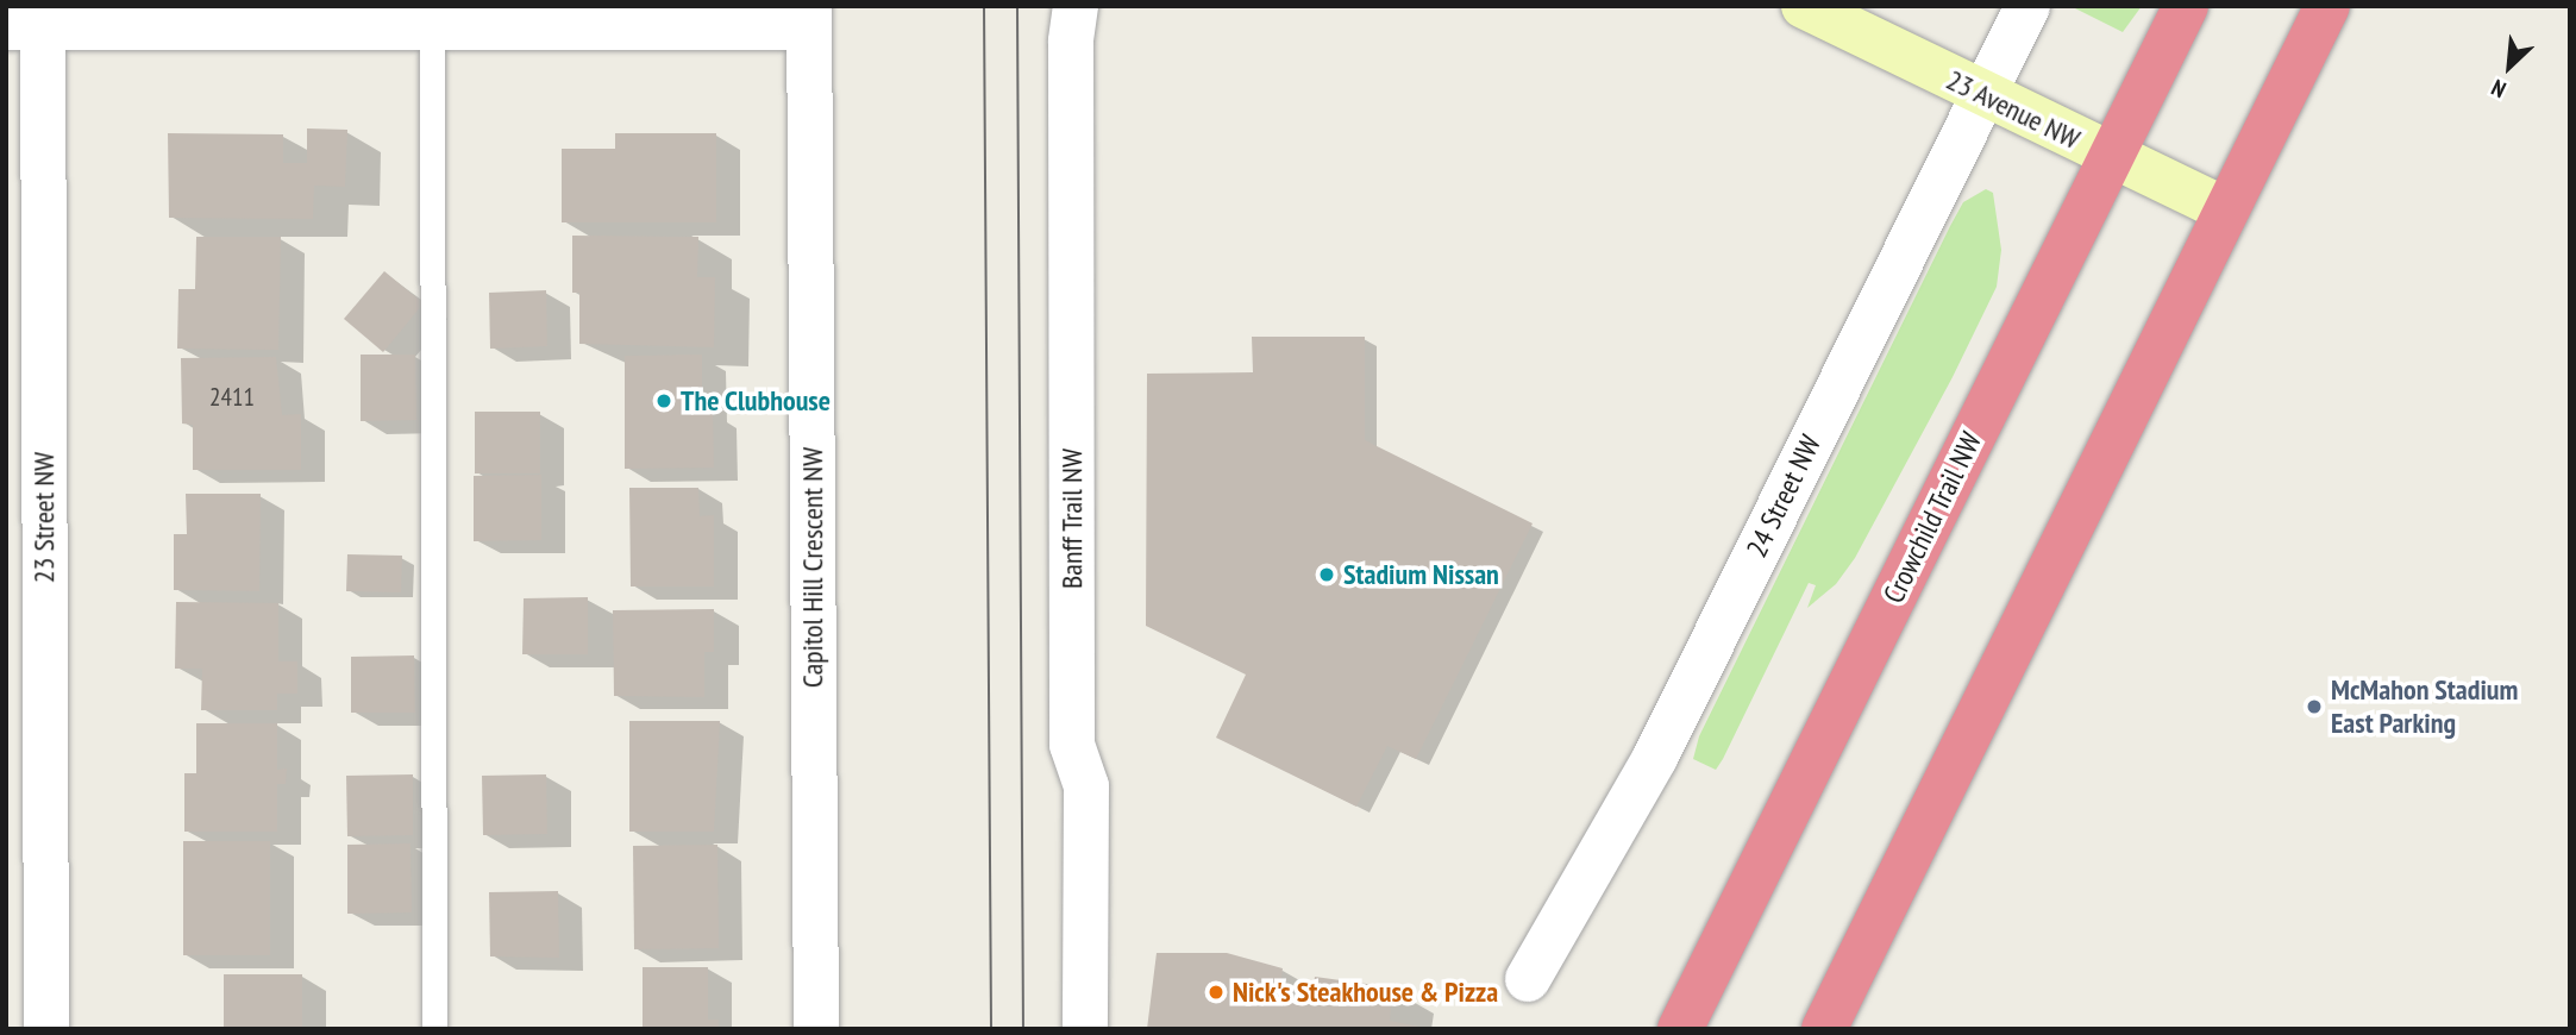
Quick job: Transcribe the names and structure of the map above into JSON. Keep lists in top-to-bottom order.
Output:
{
  "streets": {
    "highway": ["Crowchild Trail NW"],
    "street": [
      "23 Avenue NW",
      "24 Street NW",
      "23 Street NW",
      "Banff Trail NW",
      "Capitol Hill Crescent NW"
    ]
  },
  "crossings": [
    ["23 Avenue NW", "24 Street NW"],
    ["23 Avenue NW", "Crowchild Trail NW"]
  ],
  "places": [
    "The Clubhouse",
    "Stadium Nissan",
    "McMahon Stadium East Parking",
    "Nick's Steakhouse & Pizza"
  ],
  "house_numbers": ["2411"],
  "north": "bottom left"
}
